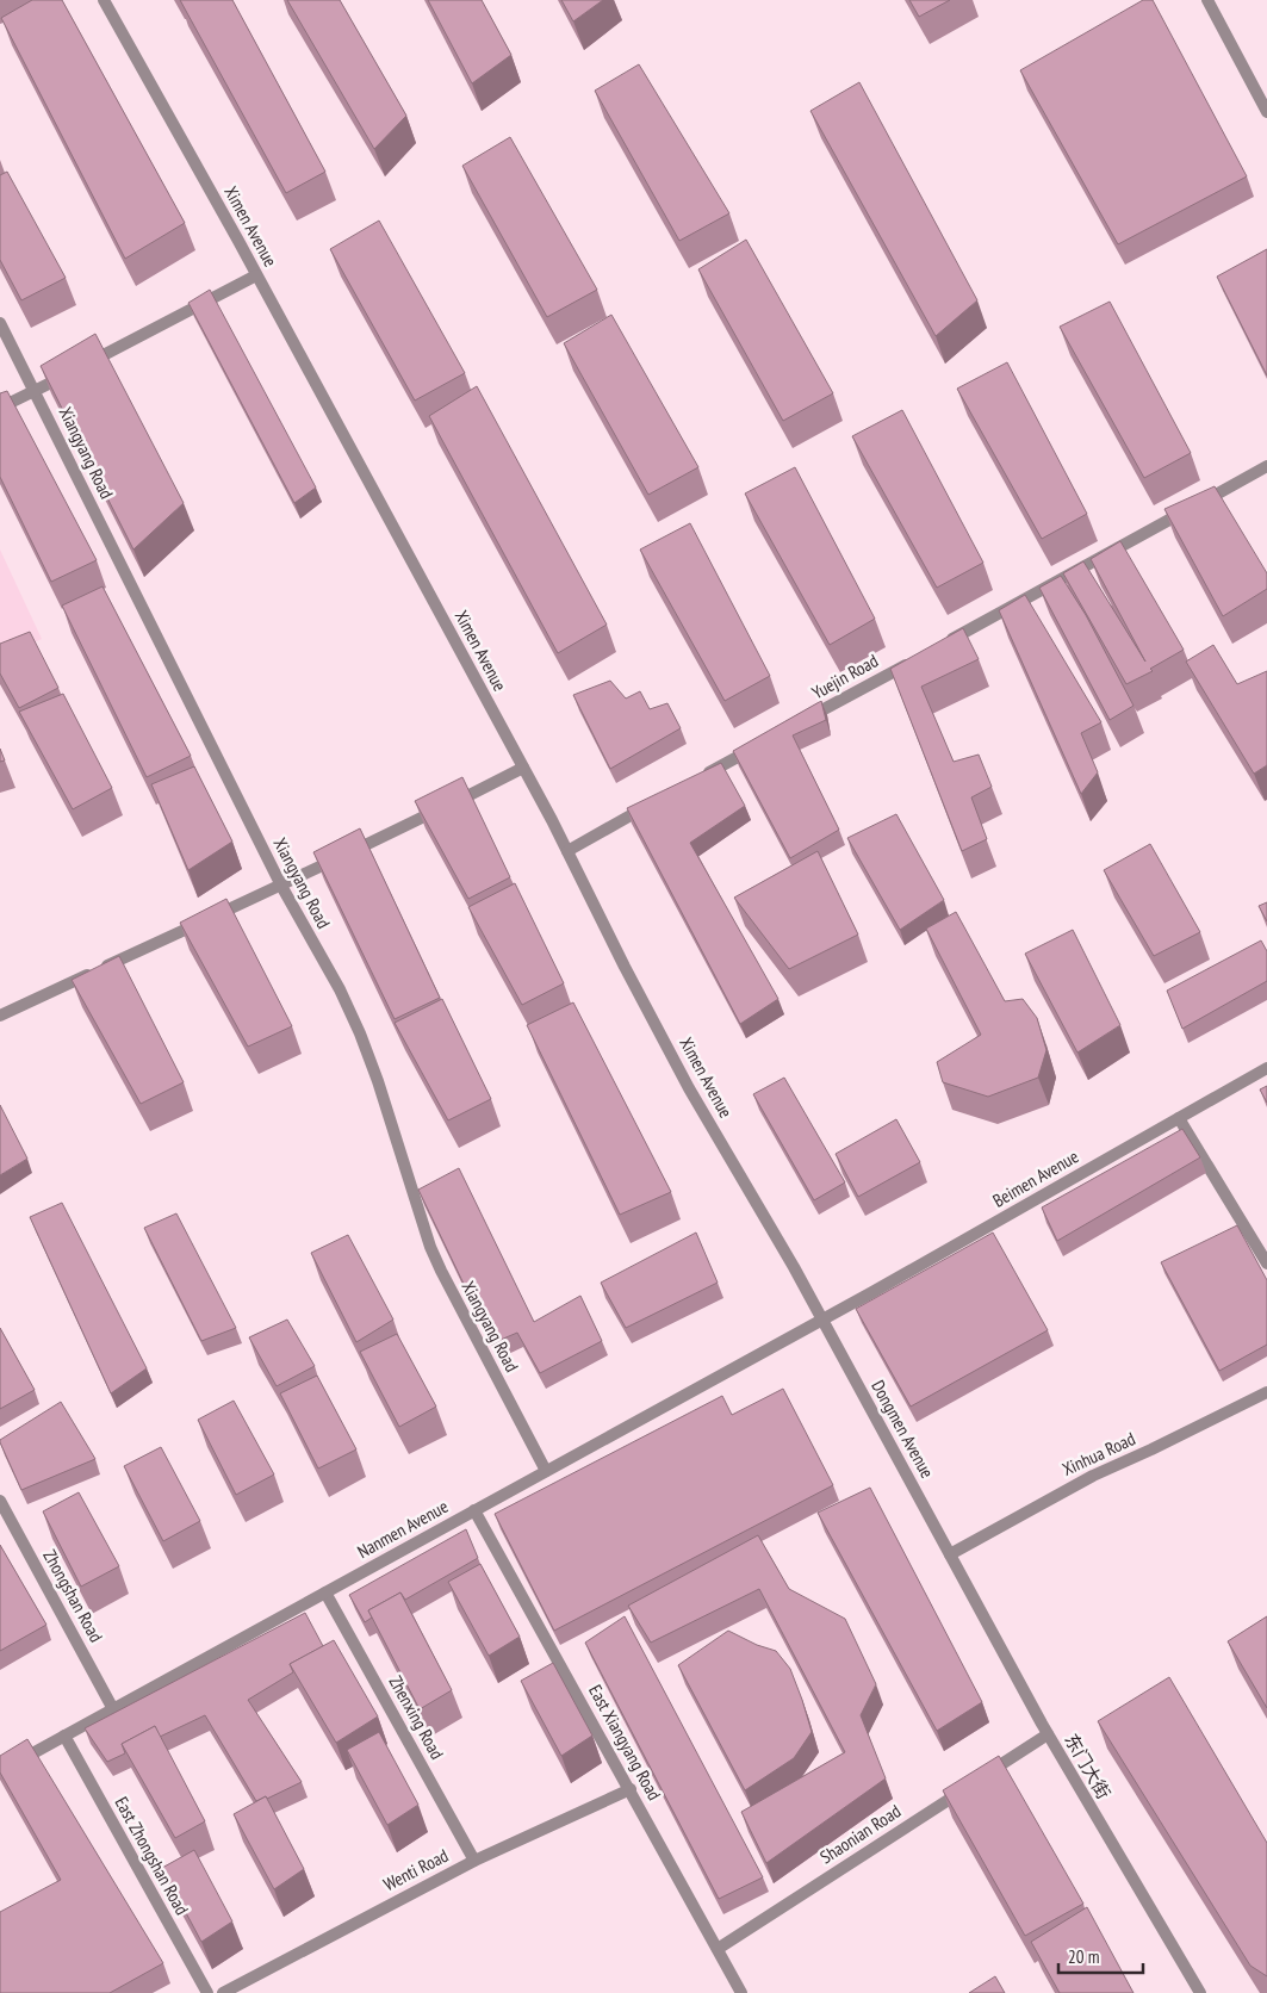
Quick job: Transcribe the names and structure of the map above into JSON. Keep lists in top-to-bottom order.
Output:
{
  "streets": {
    "street": [
      "Ximen Avenue",
      "Xiangyang Road",
      "Yuejin Road",
      "Beimen Avenue",
      "Dongmen Avenue",
      "Xinhua Road",
      "Nanmen Avenue",
      "Zhongshan Road",
      "Zhenxing Road",
      "East Xiangyang Road",
      "东门大街",
      "Shaonian Road",
      "East Zhongshan Road",
      "Wenti Road"
    ]
  },
  "crossings": [
    ["Ximen Avenue", "Beimen Avenue"],
    ["Ximen Avenue", "Dongmen Avenue"],
    ["Ximen Avenue", "Nanmen Avenue"],
    ["Xiangyang Road", "Nanmen Avenue"],
    ["Beimen Avenue", "Dongmen Avenue"],
    ["Beimen Avenue", "Nanmen Avenue"],
    ["Dongmen Avenue", "Xinhua Road"],
    ["Dongmen Avenue", "Nanmen Avenue"],
    ["Dongmen Avenue", "东门大街"],
    ["Xinhua Road", "东门大街"],
    ["Nanmen Avenue", "Zhongshan Road"],
    ["Nanmen Avenue", "Zhenxing Road"],
    ["Nanmen Avenue", "East Xiangyang Road"],
    ["Nanmen Avenue", "East Zhongshan Road"],
    ["Zhenxing Road", "Wenti Road"],
    ["East Xiangyang Road", "Shaonian Road"],
    ["East Xiangyang Road", "Wenti Road"],
    ["东门大街", "Shaonian Road"]
  ],
  "scale_bar": "20 m"
}
